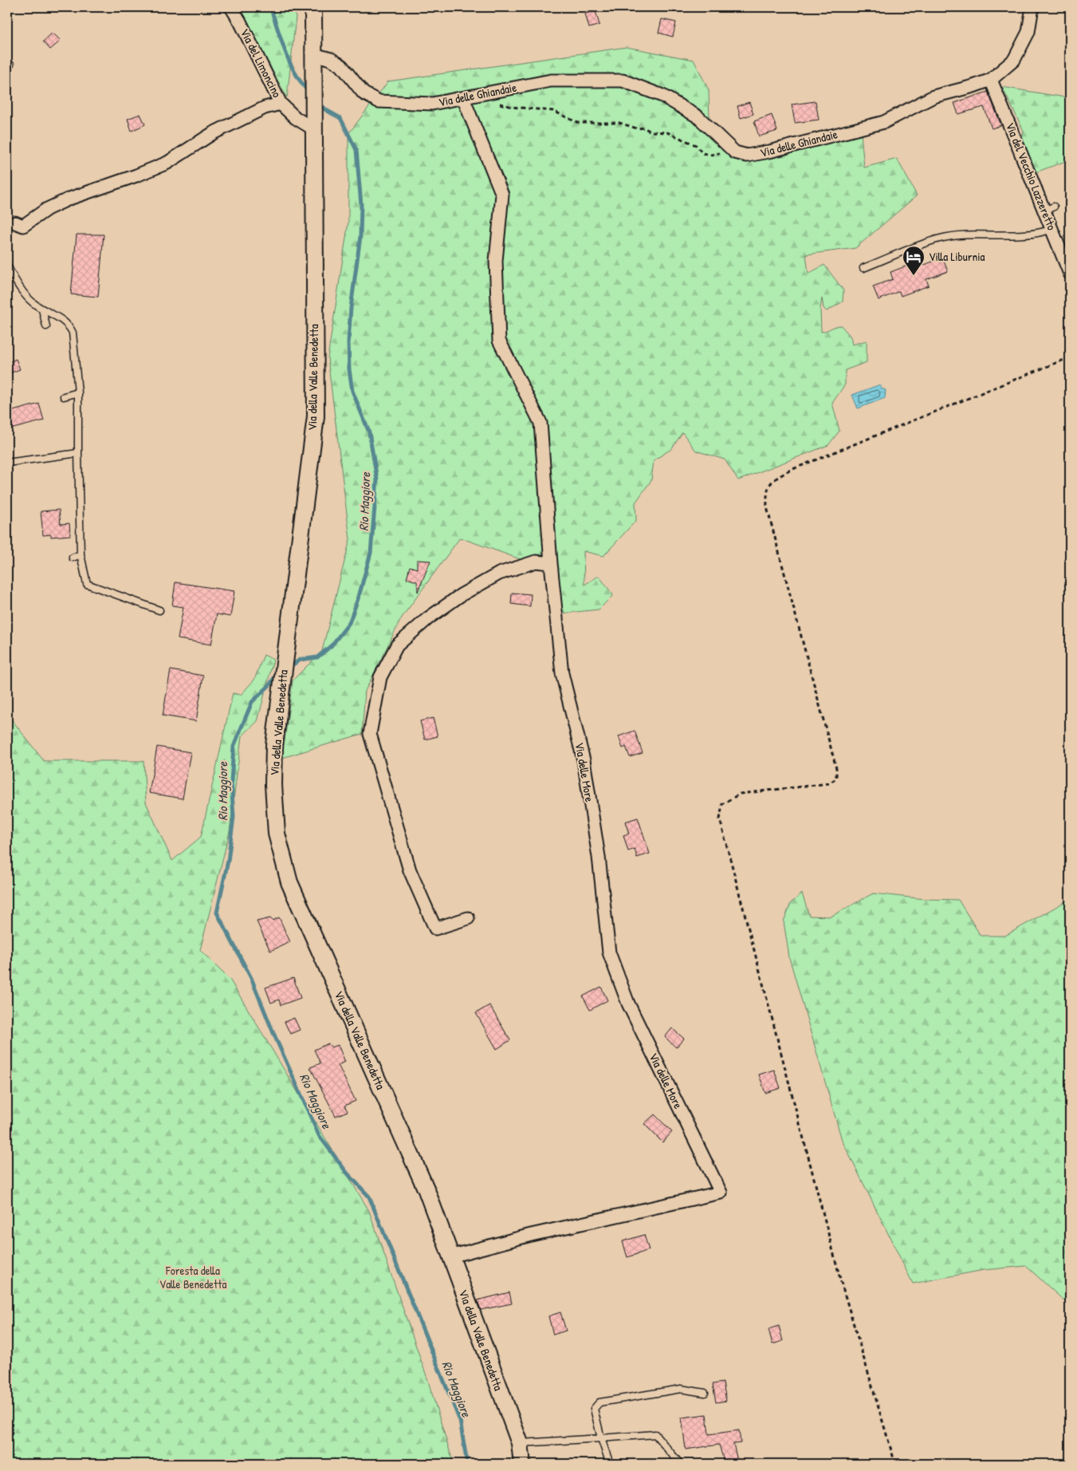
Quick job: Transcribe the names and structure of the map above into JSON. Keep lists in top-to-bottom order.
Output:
{
  "streets": {
    "main road": ["Via della Valle Benedetta"],
    "street": [
      "Via del Limoncino",
      "Via delle Ghiandaie",
      "Via del Vecchio Lazzeretto",
      "Via delle More"
    ]
  },
  "crossings": [
    ["Via del Limoncino", "Via della Valle Benedetta"],
    ["Via delle Ghiandaie", "Via del Vecchio Lazzeretto"],
    ["Via delle Ghiandaie", "Via della Valle Benedetta"],
    ["Via della Valle Benedetta", "Via delle More"]
  ],
  "water": ["Rio Maggiore"],
  "parks": ["Foresta della Valle Benedetta"],
  "places": {
    "hotel": ["Villa Liburnia"]
  }
}
